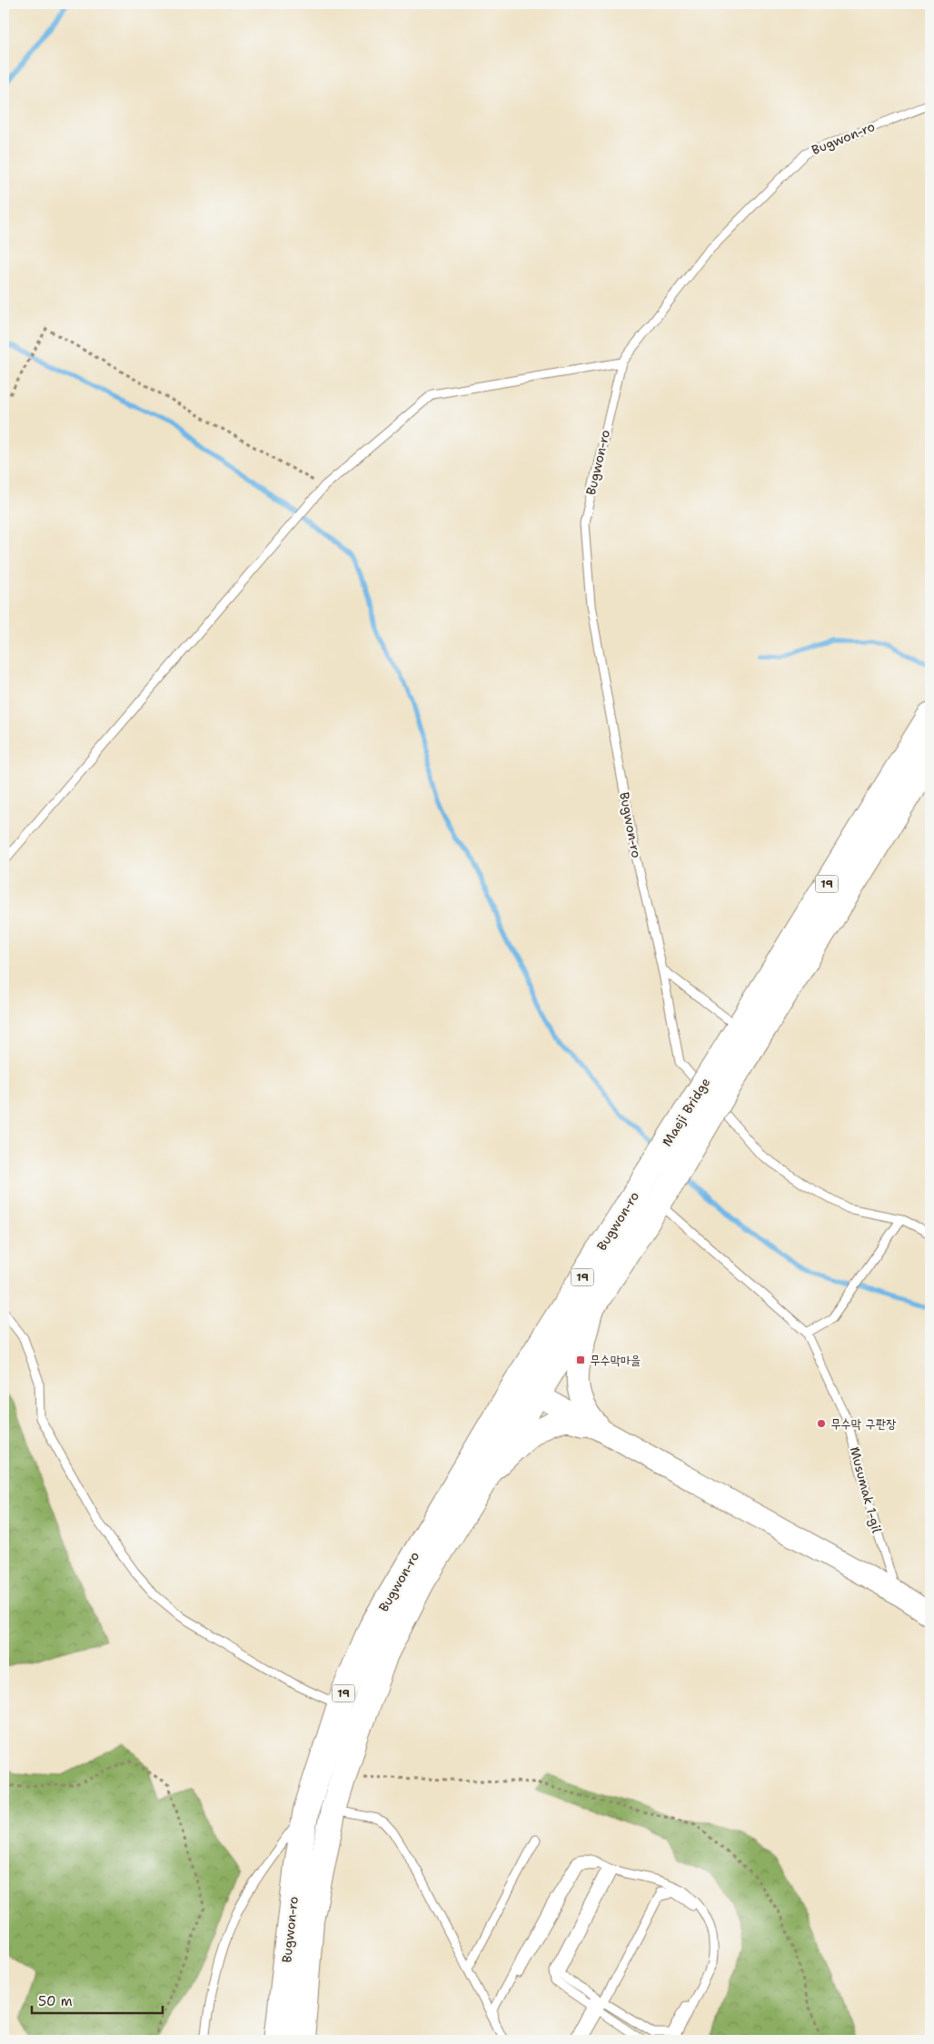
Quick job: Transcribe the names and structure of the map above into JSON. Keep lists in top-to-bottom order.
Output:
{
  "streets": {
    "main road": ["Bugwon-ro", "19", "Maeji Bridge"],
    "lane": ["Musumak 1-gil"]
  },
  "crossings": [
    ["Bugwon-ro", "Maeji Bridge"],
    ["Bugwon-ro", "Musumak 1-gil"],
    ["19", "Maeji Bridge"],
    ["Maeji Bridge", "Musumak 1-gil"]
  ],
  "places": {
    "transit": ["무수막마을"],
    "other": ["무수막 구판장"]
  },
  "scale_bar": "50 m"
}
